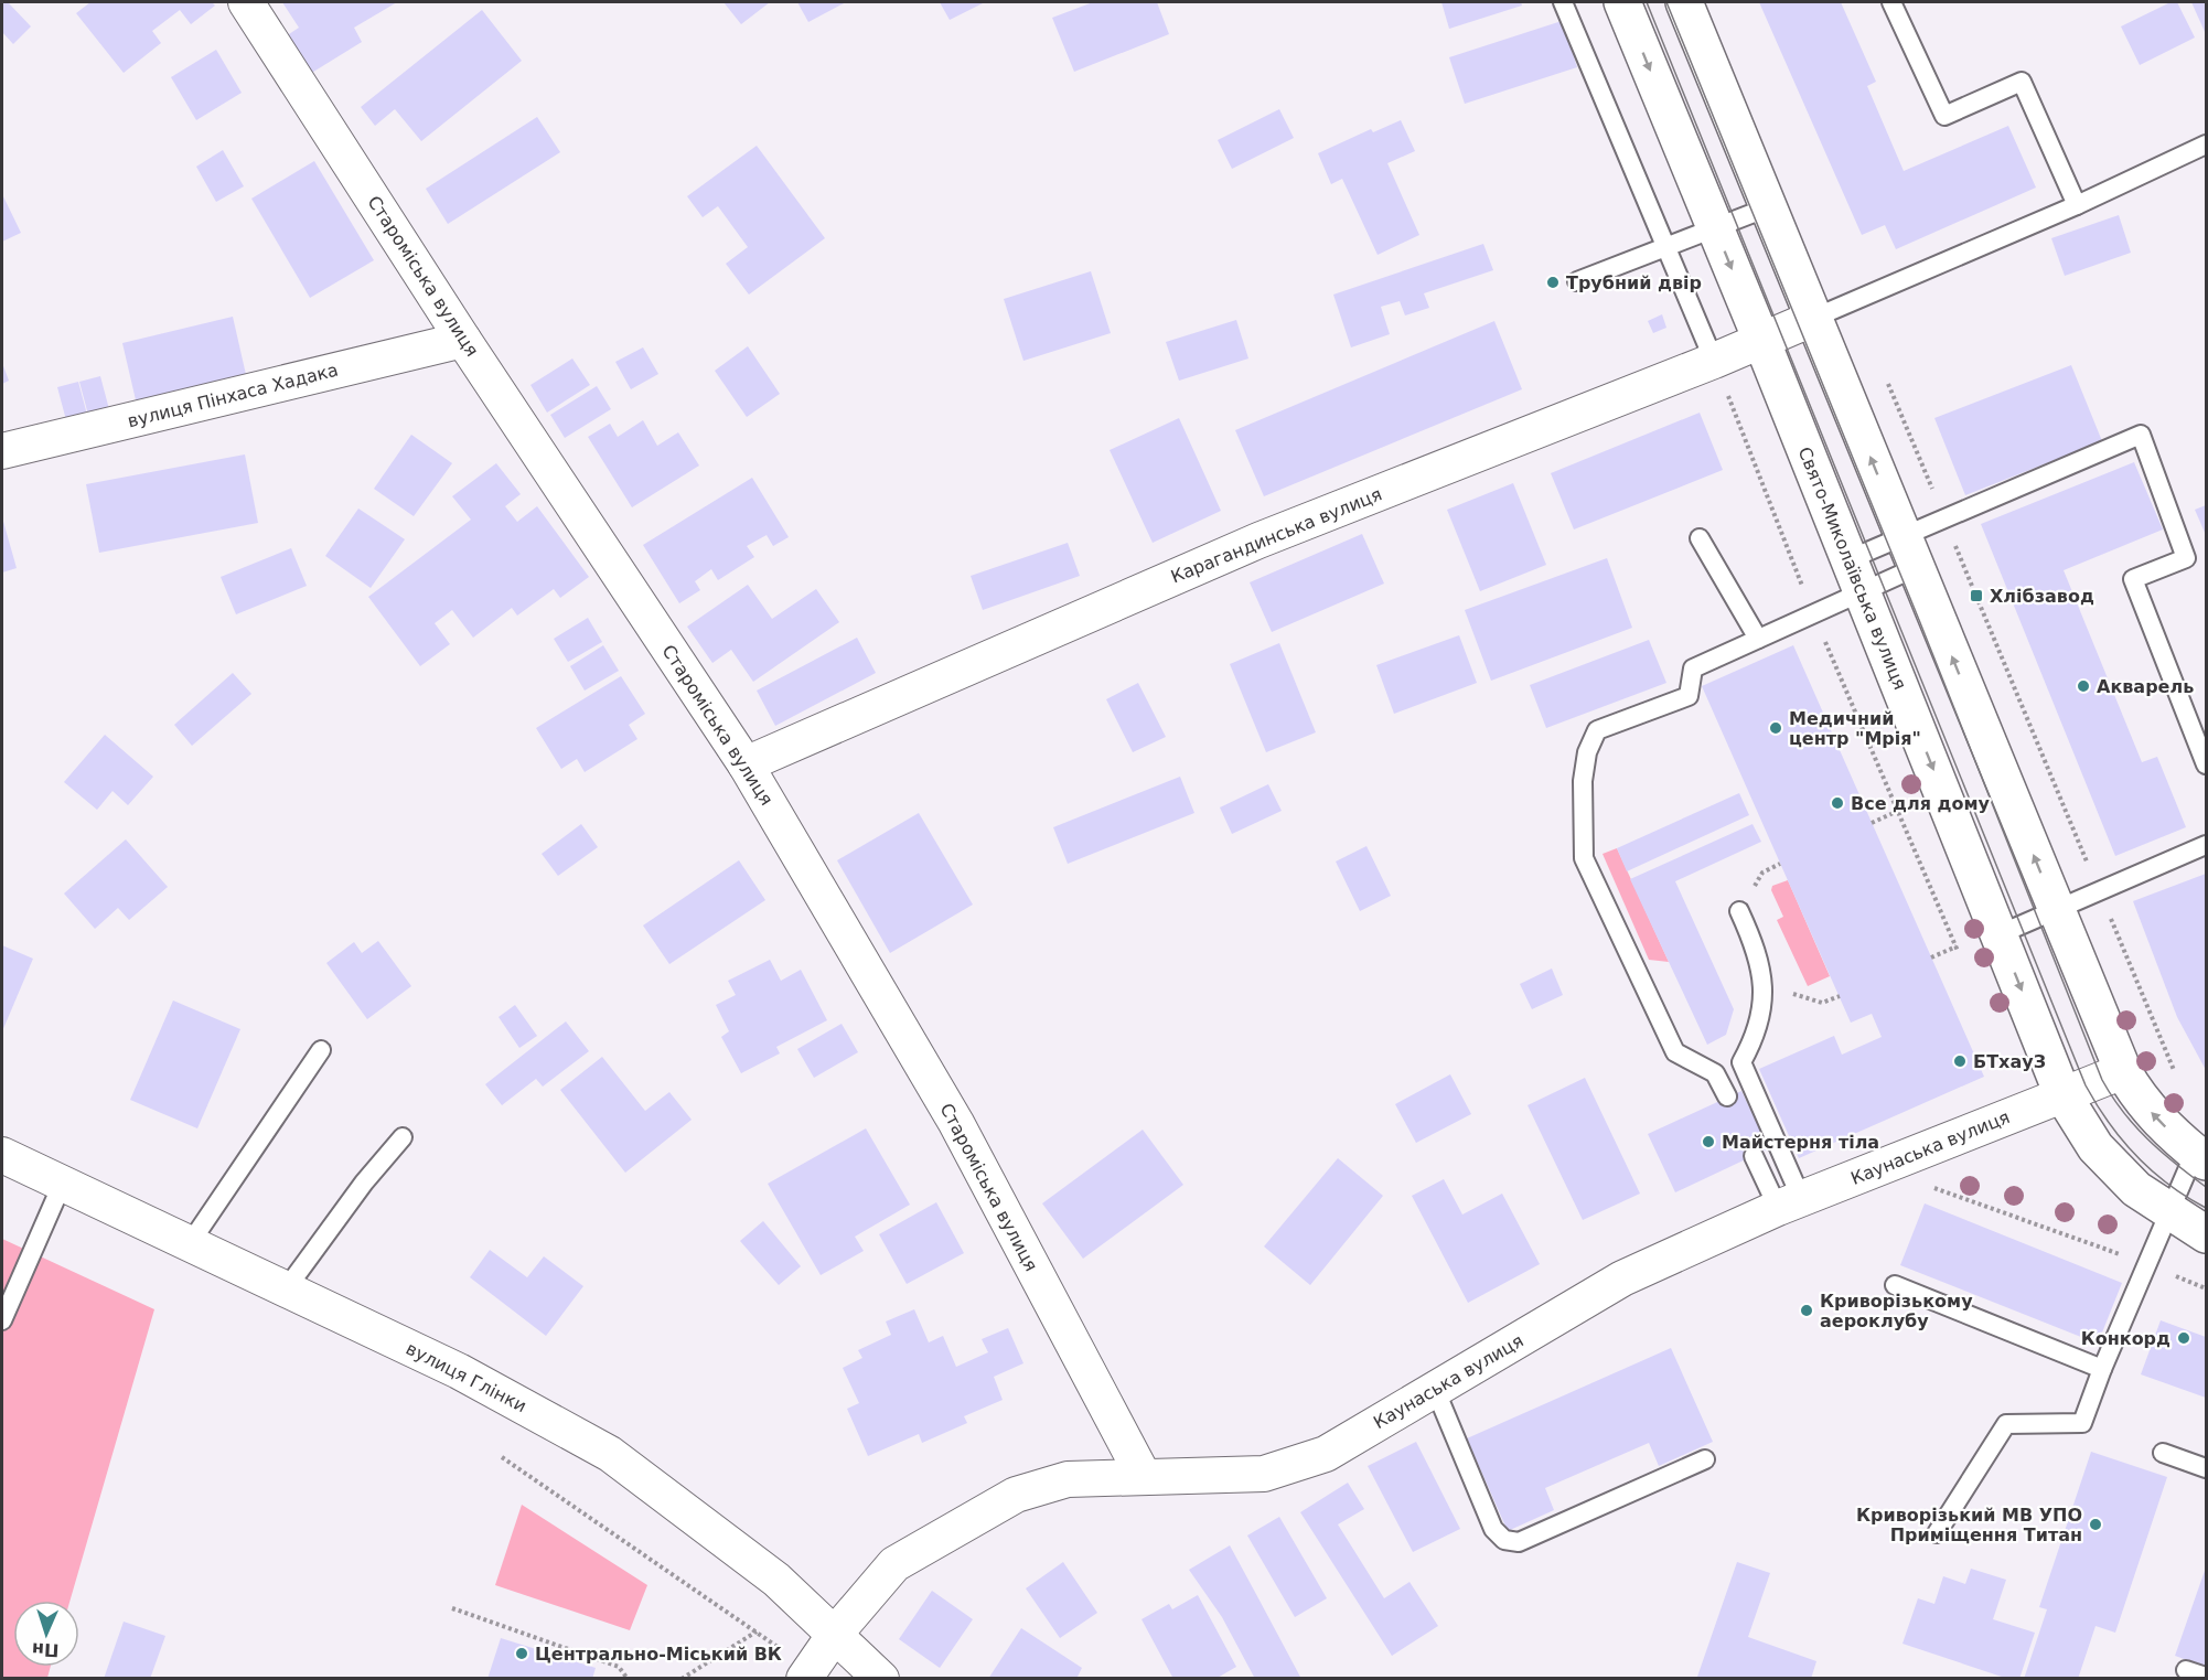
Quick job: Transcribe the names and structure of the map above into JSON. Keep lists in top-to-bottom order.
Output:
{
  "streets": {
    "main road": ["Свято-Миколаївська вулиця"],
    "street": [
      "Староміська вулиця",
      "вулиця Пінхаса Хадака",
      "Карагандинська вулиця",
      "Каунаська вулиця",
      "вулиця Глінки"
    ]
  },
  "crossings": [
    ["Староміська вулиця", "вулиця Пінхаса Хадака"],
    ["Староміська вулиця", "Карагандинська вулиця"],
    ["Староміська вулиця", "Каунаська вулиця"],
    ["Карагандинська вулиця", "Свято-Миколаївська вулиця"],
    ["Свято-Миколаївська вулиця", "Каунаська вулиця"],
    ["Каунаська вулиця", "вулиця Глінки"]
  ],
  "places": {
    "other": [
      "Трубний двір",
      "Акварель",
      "Медичний центр \"Мрія\"",
      "Все для дому",
      "БТхауЗ",
      "Майстерня тіла",
      "Криворізькому аероклубу",
      "Конкорд",
      "Криворізький МВ УПО Приміщення Титан",
      "Центрально-Міський ВК"
    ],
    "transit": ["Хлібзавод"]
  },
  "north": "bottom"
}
